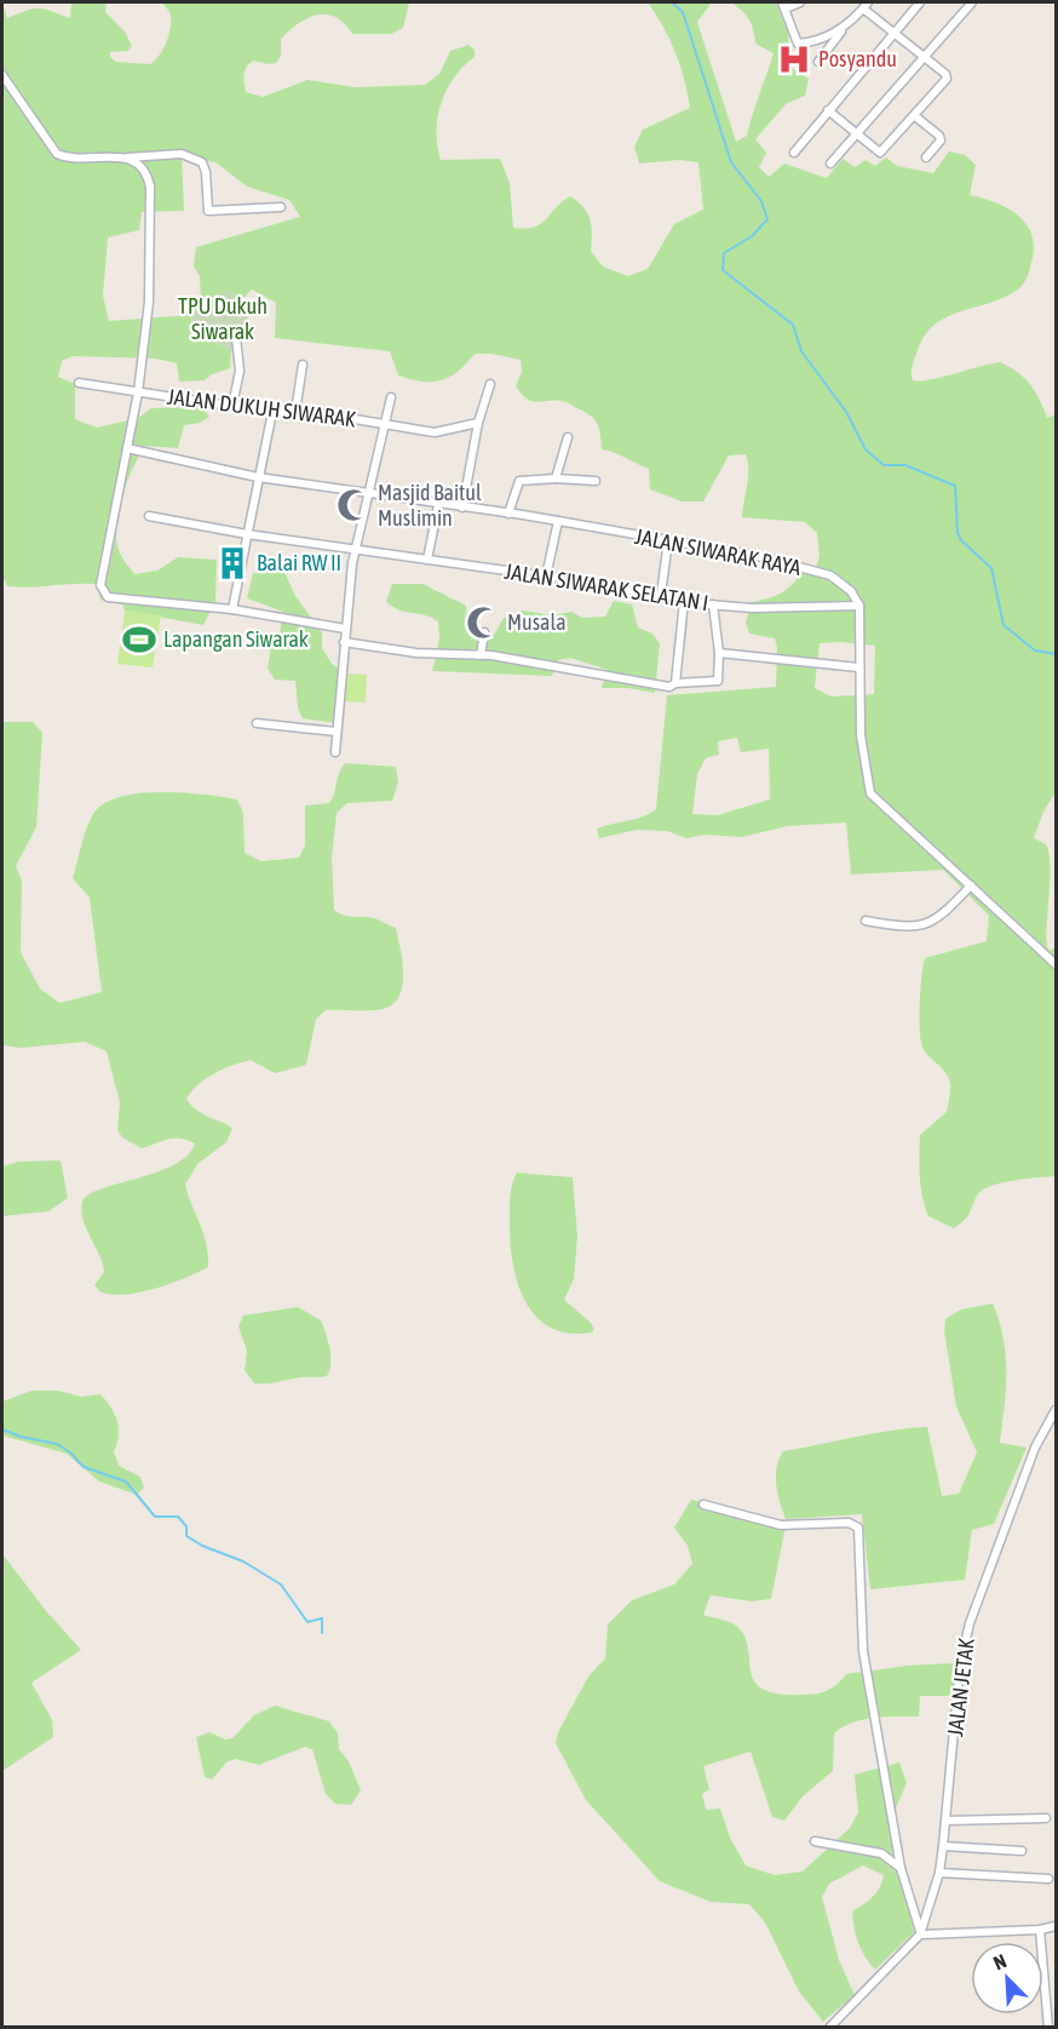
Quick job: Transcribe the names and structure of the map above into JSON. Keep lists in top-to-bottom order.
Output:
{
  "streets": {
    "street": [
      "JALAN DUKUH SIWARAK",
      "JALAN SIWARAK RAYA",
      "JALAN SIWARAK SELATAN I",
      "JALAN JETAK"
    ]
  },
  "crossings": [
    ["JALAN DUKUH SIWARAK", "JALAN SIWARAK RAYA"],
    ["JALAN DUKUH SIWARAK", "JALAN SIWARAK SELATAN I"],
    ["JALAN SIWARAK RAYA", "JALAN SIWARAK SELATAN I"]
  ],
  "parks": ["TPU Dukuh Siwarak"],
  "places": {
    "hospital": ["Posyandu"],
    "mosque": ["Masjid Baitul Muslimin", "Musala"],
    "building": ["Balai RW II"],
    "sports": ["Lapangan Siwarak"]
  },
  "north": "top left"
}
